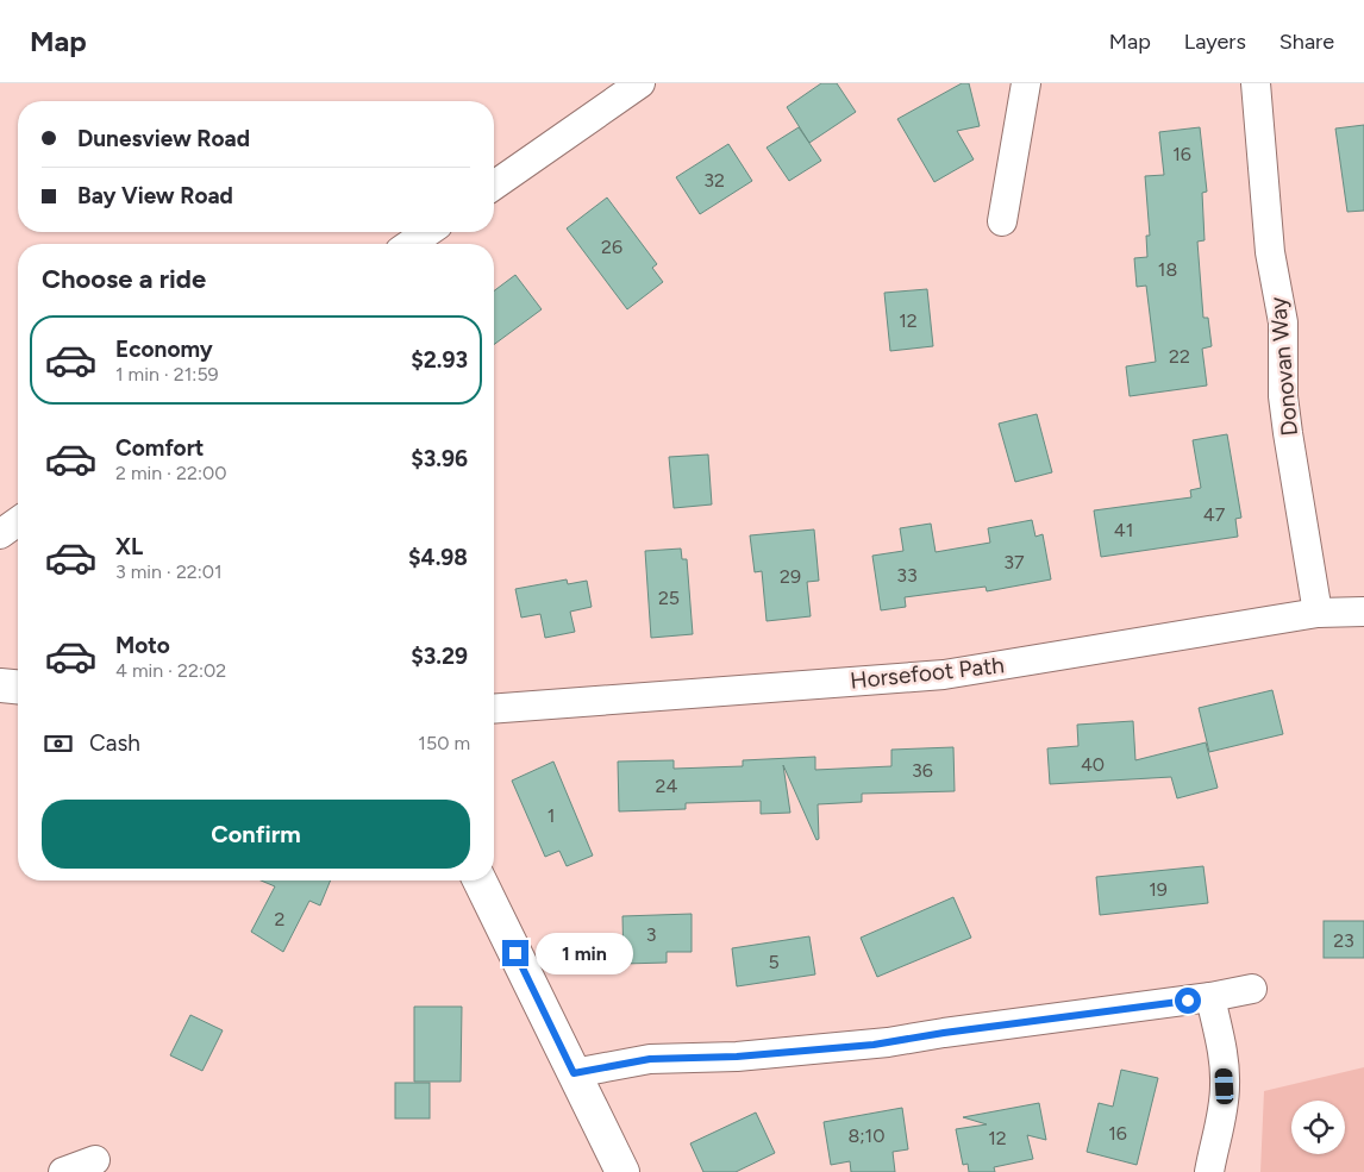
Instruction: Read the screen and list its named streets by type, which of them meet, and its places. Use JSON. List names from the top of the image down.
{
  "streets": {
    "street": ["Donovan Way", "Horsefoot Path"]
  },
  "crossings": [
    ["Donovan Way", "Horsefoot Path"]
  ],
  "house_numbers": [
    "16",
    "32",
    "26",
    "18",
    "12",
    "22",
    "47",
    "41",
    "37",
    "33",
    "29",
    "25",
    "40",
    "36",
    "24",
    "1",
    "19",
    "2",
    "3",
    "23",
    "5",
    "16",
    "8;10",
    "12"
  ],
  "page": {
    "header": "Map",
    "nav": ["Map", "Layers", "Share"],
    "banner": ["Dunesview Road", "Bay View Road"],
    "heading": "Choose a ride",
    "list": [
      {
        "name": "Economy",
        "note": "1 min · 21:59",
        "value": "$2.93"
      },
      {
        "name": "Comfort",
        "note": "2 min · 22:00",
        "value": "$3.96"
      },
      {
        "name": "XL",
        "note": "3 min · 22:01",
        "value": "$4.98"
      },
      {
        "name": "Moto",
        "note": "4 min · 22:02",
        "value": "$3.29"
      }
    ],
    "pay": ["Cash", "150 m"],
    "buttons": "Confirm",
    "bubble": "1 min"
  }
}
